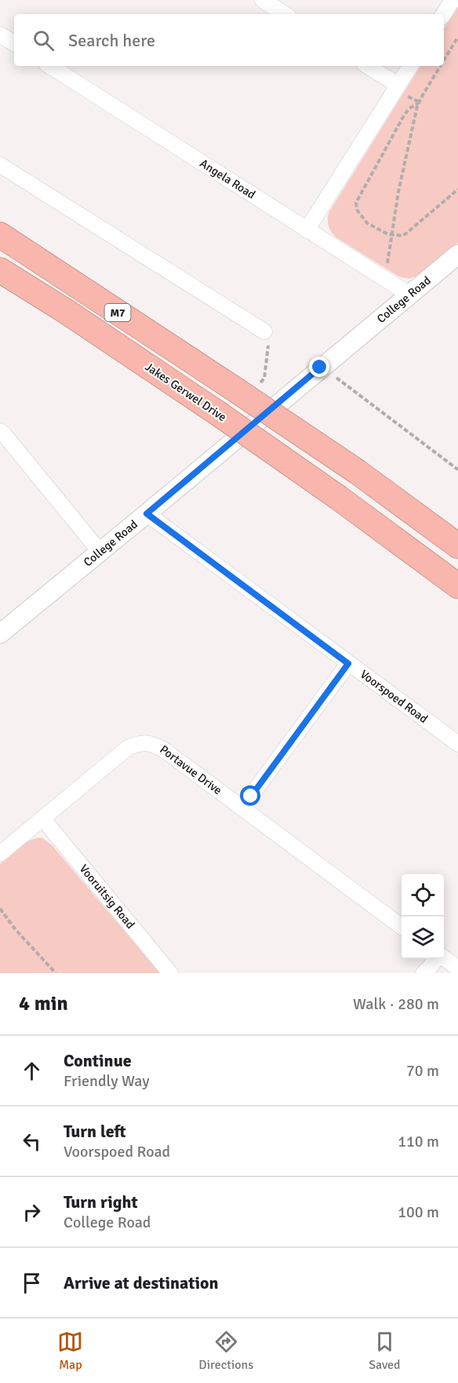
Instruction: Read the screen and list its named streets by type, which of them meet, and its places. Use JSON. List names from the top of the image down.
{
  "streets": {
    "highway": ["M7", "Jakes Gerwel Drive"],
    "street": [
      "Angela Road",
      "College Road",
      "Voorspoed Road",
      "Portavue Drive",
      "Vooruitsig Road"
    ]
  },
  "crossings": [
    ["Angela Road", "College Road"],
    ["College Road", "Voorspoed Road"],
    ["Portavue Drive", "Vooruitsig Road"]
  ],
  "page": {
    "search": "Search here",
    "heading": ["4 min", "Walk · 280 m"],
    "list": [
      ["Continue", "Friendly Way", "70 m"],
      ["Turn left", "Voorspoed Road", "110 m"],
      ["Turn right", "College Road", "100 m"],
      "Arrive at destination"
    ],
    "nav": ["Map", "Directions", "Saved"]
  }
}
